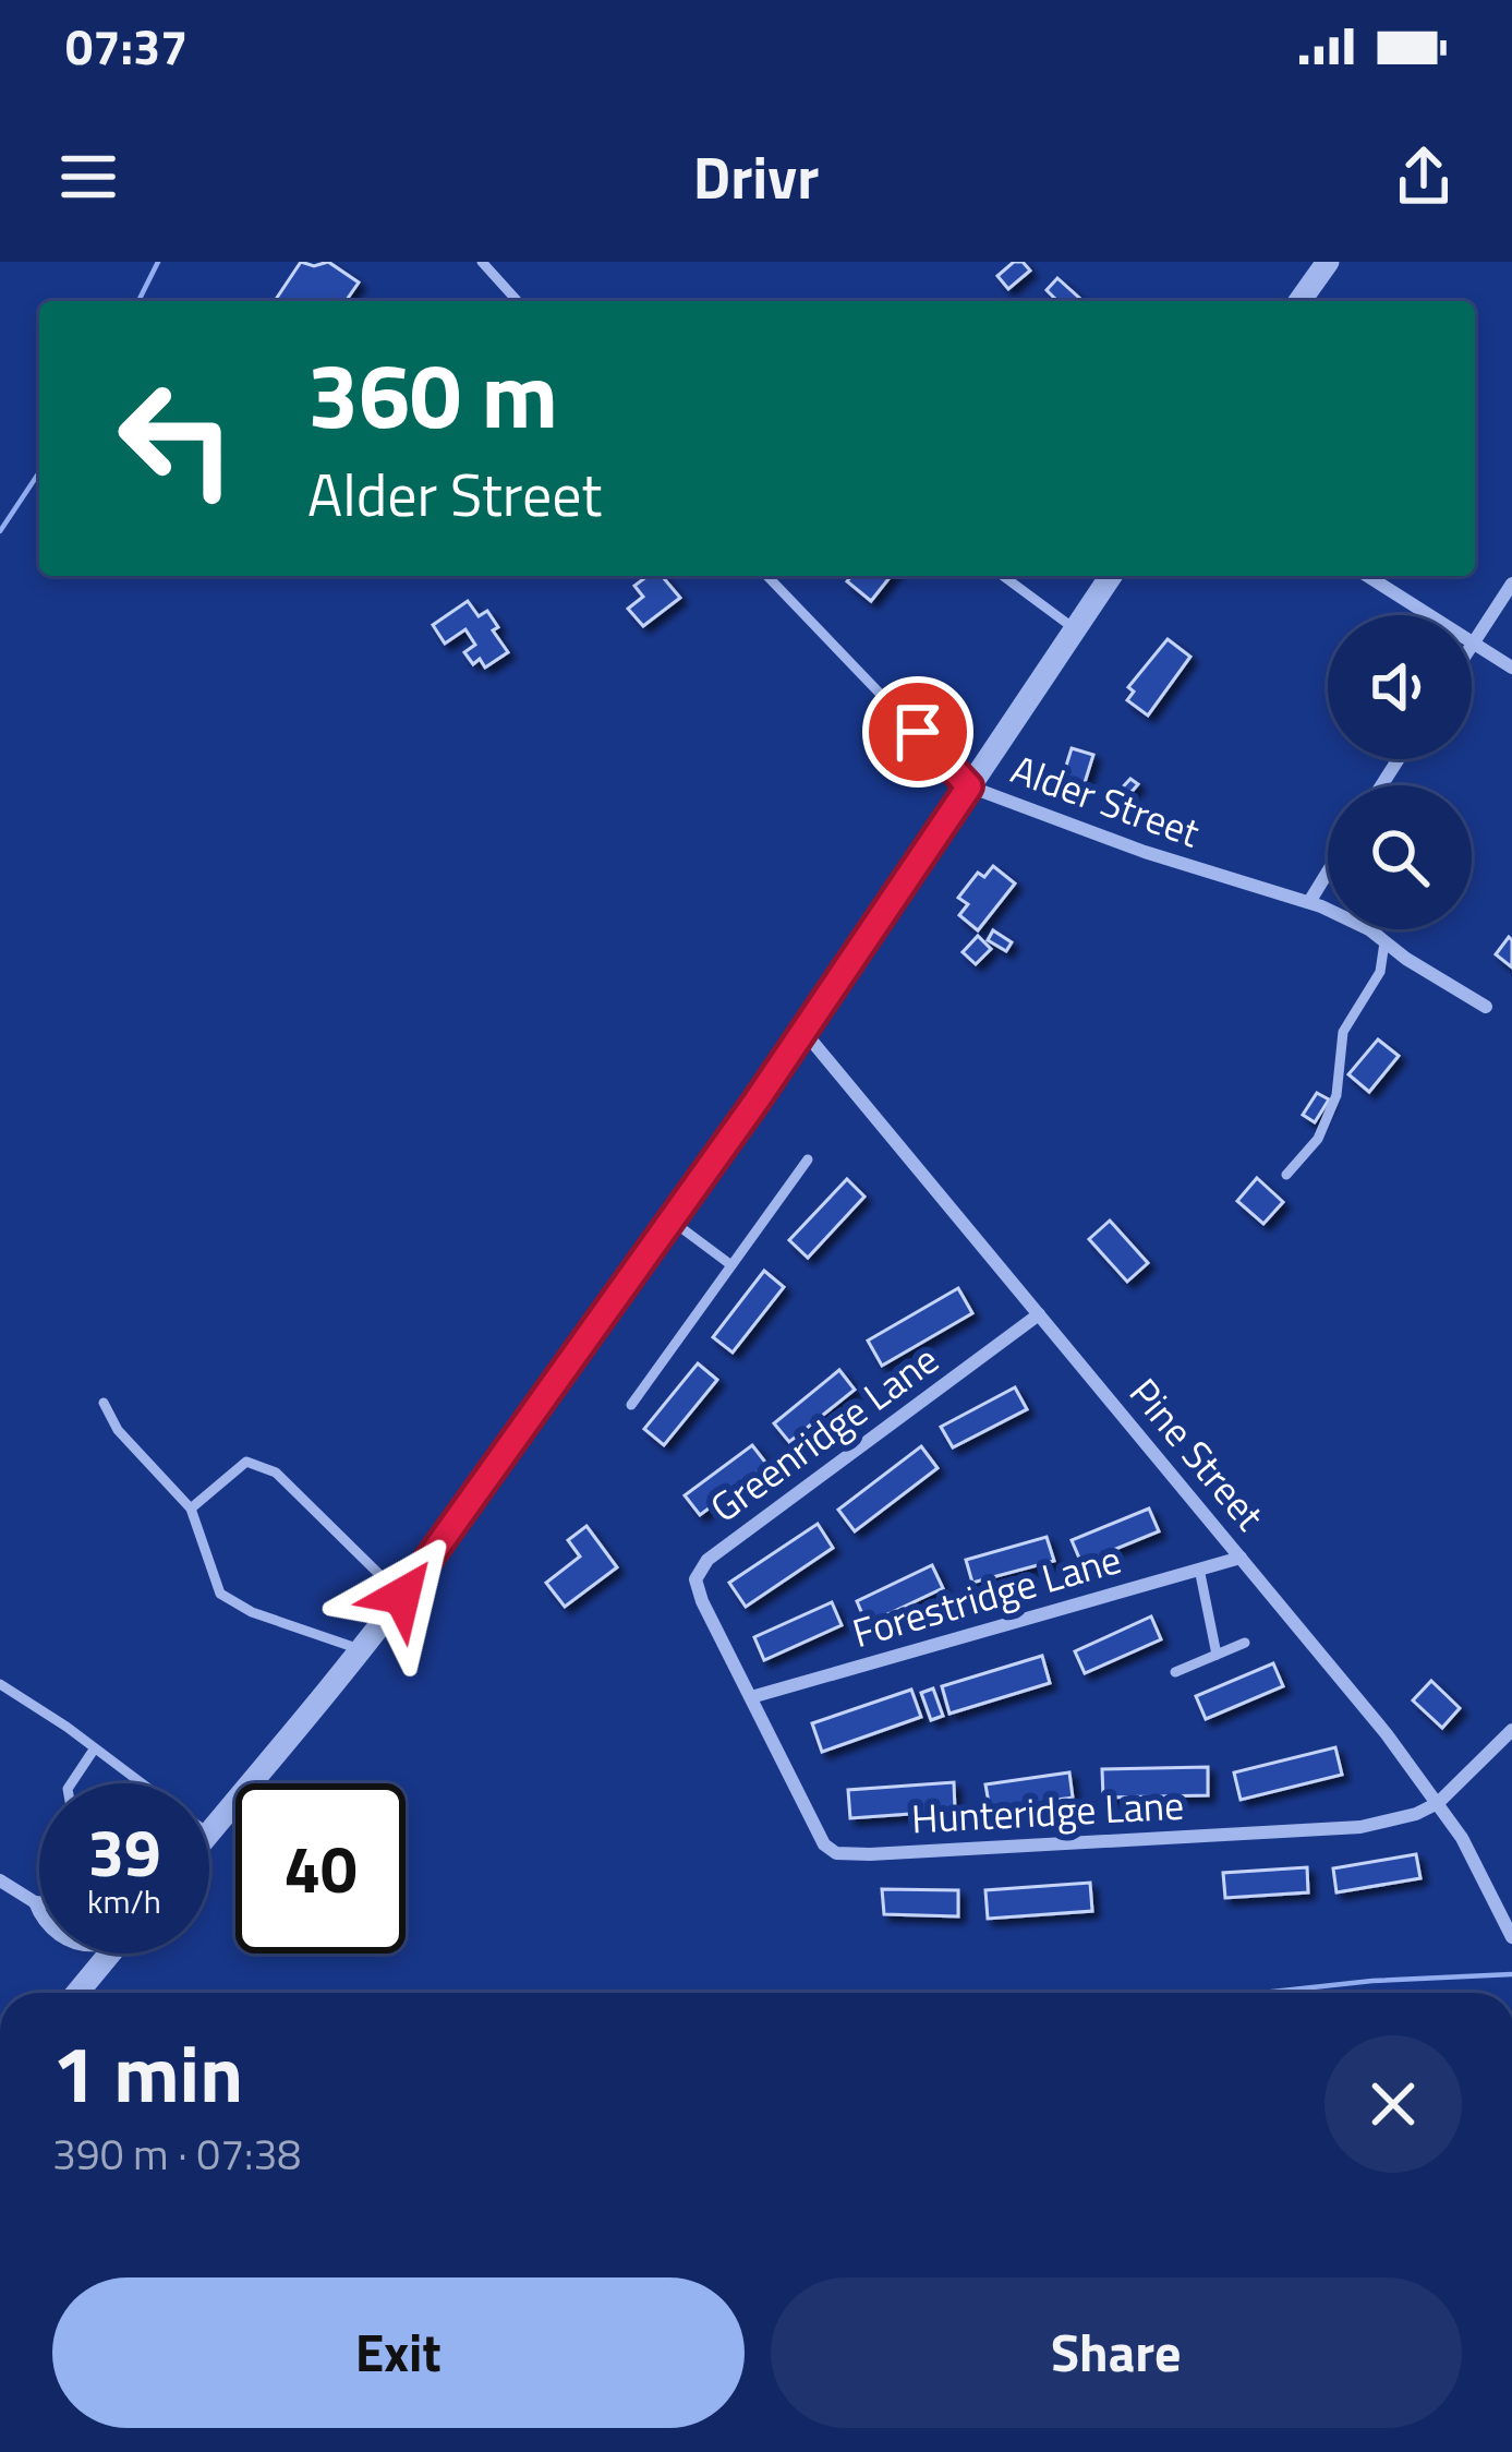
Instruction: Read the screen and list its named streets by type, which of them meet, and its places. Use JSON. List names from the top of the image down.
{
  "streets": {
    "street": [
      "Alder Street",
      "Greenridge Lane",
      "Pine Street",
      "Forestridge Lane",
      "Hunteridge Lane"
    ]
  },
  "crossings": [
    ["Greenridge Lane", "Pine Street"],
    ["Greenridge Lane", "Forestridge Lane"],
    ["Greenridge Lane", "Hunteridge Lane"],
    ["Pine Street", "Forestridge Lane"],
    ["Pine Street", "Hunteridge Lane"],
    ["Forestridge Lane", "Hunteridge Lane"]
  ],
  "page": {
    "status": "07:37",
    "header": "Drivr",
    "turn": ["360 m", "Alder Street"],
    "speed": "39 km/h",
    "limit": "40",
    "heading": ["1 min", "390 m · 07:38"],
    "buttons": ["Exit", "Share"]
  }
}
